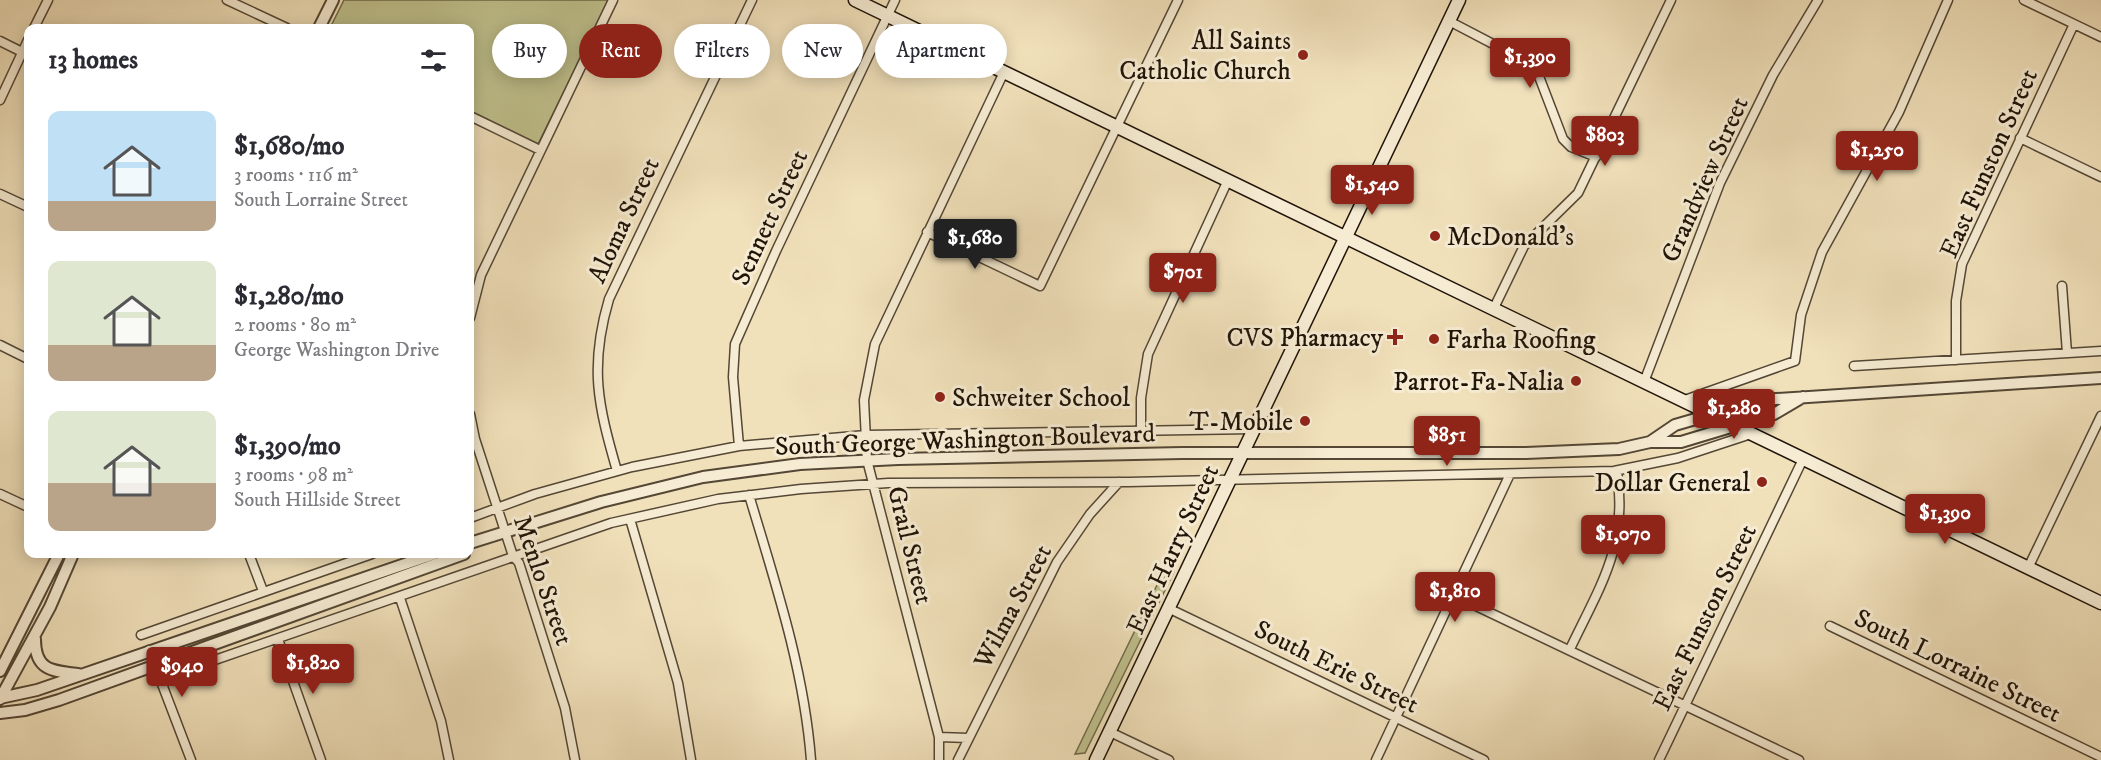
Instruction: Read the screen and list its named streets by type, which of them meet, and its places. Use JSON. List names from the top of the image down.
{
  "streets": {
    "main road": ["East Harry Street"],
    "street": [
      "East Funston Street",
      "Grandview Street",
      "Sennett Street",
      "Aloma Street",
      "South George Washington Boulevard",
      "Grail Street",
      "Menlo Street",
      "Wilma Street",
      "South Lorraine Street",
      "South Erie Street"
    ]
  },
  "crossings": [
    ["South George Washington Boulevard", "Grail Street"],
    ["South George Washington Boulevard", "East Harry Street"],
    ["South George Washington Boulevard", "Menlo Street"],
    ["East Harry Street", "South Erie Street"]
  ],
  "places": {
    "other": [
      "All Saints Catholic Church",
      "McDonald's",
      "Farha Roofing",
      "Parrot-Fa-Nalia",
      "Schweiter School",
      "T-Mobile",
      "Dollar General"
    ],
    "health": ["CVS Pharmacy"]
  },
  "page": {
    "chip": [
      "Buy",
      "Rent",
      "Filters",
      "New",
      "Apartment"
    ],
    "heading": "13 homes",
    "price": [
      "$1,390",
      "$803",
      "$1,250",
      "$1,540",
      "$1,680",
      "$701",
      "$1,280",
      "$851",
      "$1,390",
      "$1,070",
      "$1,810",
      "$1,820",
      "$940"
    ],
    "list": [
      {
        "name": "$1,680/mo",
        "note": "3 rooms · 116 m² · South Lorraine Street"
      },
      {
        "name": "$1,280/mo",
        "note": "2 rooms · 80 m² · George Washington Drive"
      },
      {
        "name": "$1,390/mo",
        "note": "3 rooms · 98 m² · South Hillside Street"
      }
    ]
  }
}
